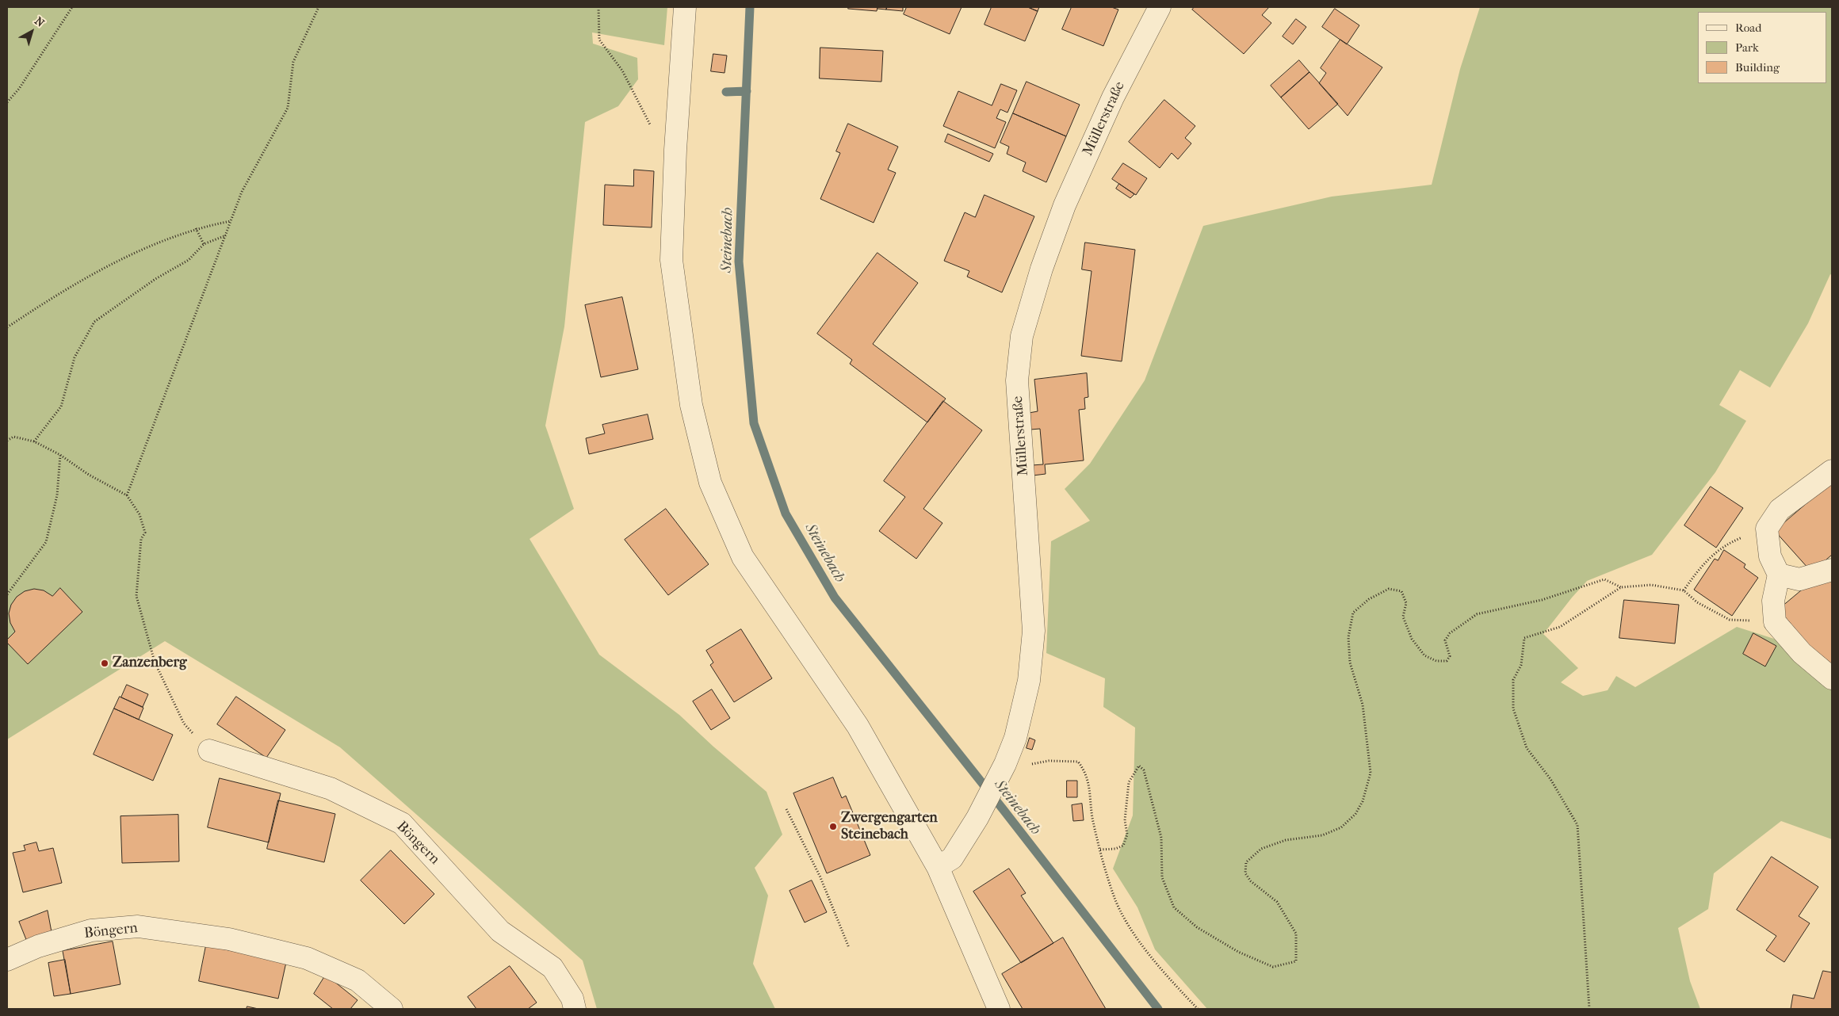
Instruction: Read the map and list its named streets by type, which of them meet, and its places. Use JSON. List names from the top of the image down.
{
  "streets": {
    "street": ["Müllerstraße", "Böngern"]
  },
  "water": ["Steinebach"],
  "places": ["Zanzenberg", "Zwergengarten Steinebach"],
  "legend": ["Road", "Park", "Building"],
  "north": "top right"
}
